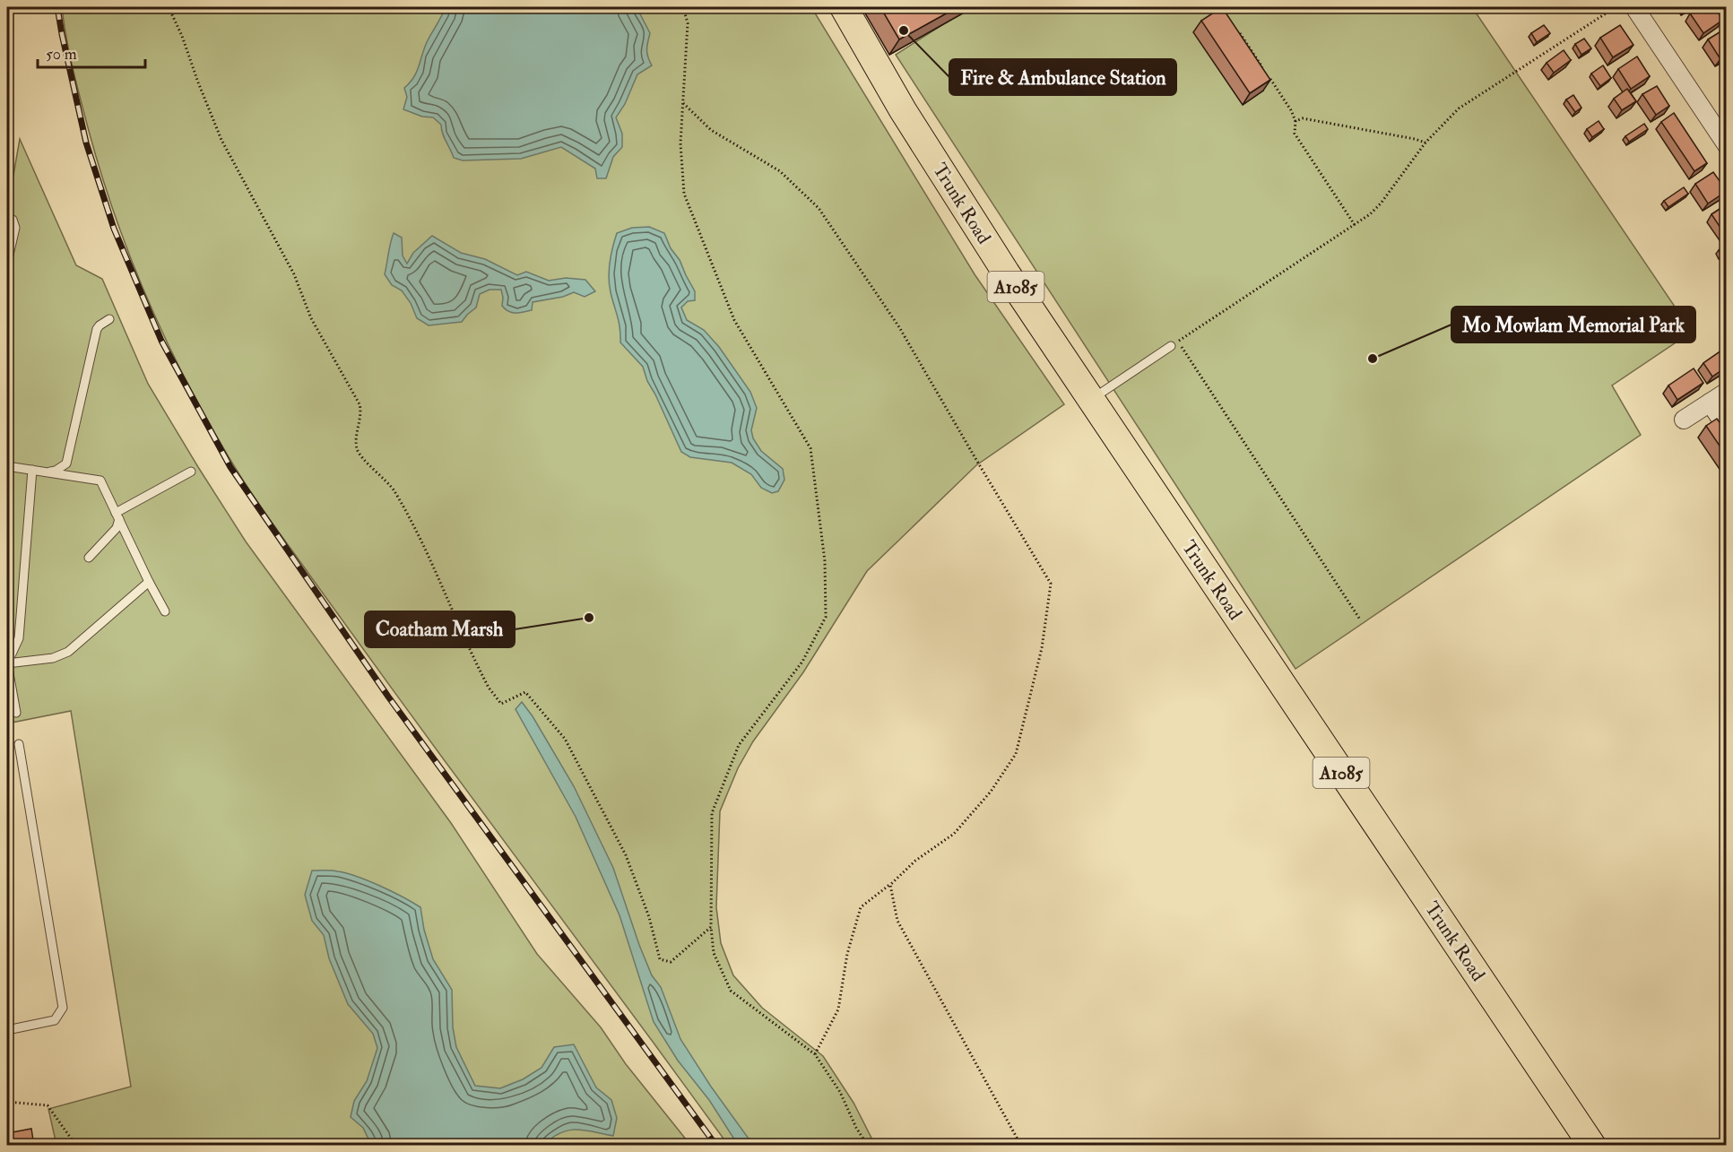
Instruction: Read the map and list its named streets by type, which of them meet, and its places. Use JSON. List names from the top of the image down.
{
  "streets": {
    "main road": ["Trunk Road", "A1085"]
  },
  "places": ["Fire & Ambulance Station", "Mo Mowlam Memorial Park", "Coatham Marsh"],
  "scale_bar": "50 m"
}
